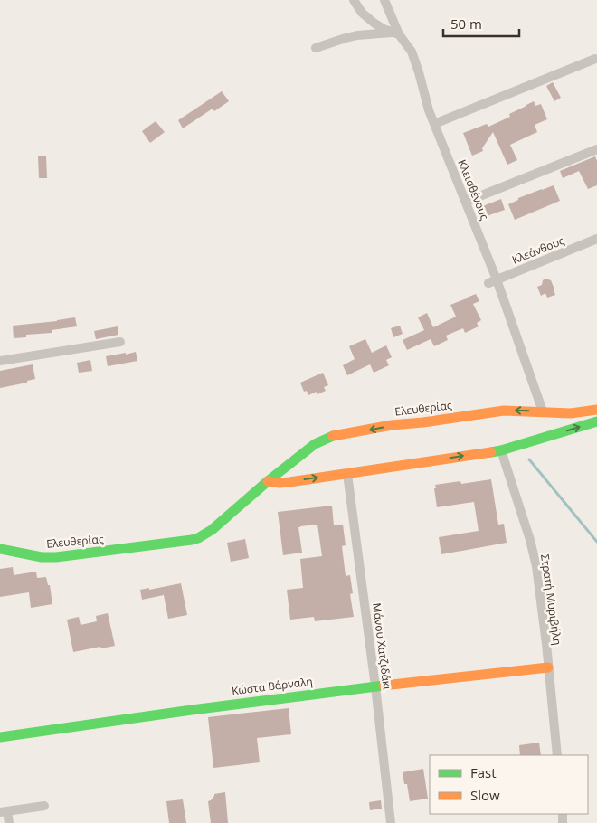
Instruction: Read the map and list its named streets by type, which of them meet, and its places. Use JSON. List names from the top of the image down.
{
  "streets": {
    "street": [
      "Κλεισθένους",
      "Κλεάνθους",
      "Ελευθερίας",
      "Στρατή Μυριβήλη",
      "Μάνου Χατζιδάκι",
      "Κώστα Βάρναλη"
    ]
  },
  "crossings": [
    ["Κλεισθένους", "Κλεάνθους"],
    ["Κλεισθένους", "Ελευθερίας"],
    ["Στρατή Μυριβήλη", "Κώστα Βάρναλη"],
    ["Μάνου Χατζιδάκι", "Κώστα Βάρναλη"]
  ],
  "legend": ["Fast", "Slow"],
  "scale_bar": "50 m"
}
